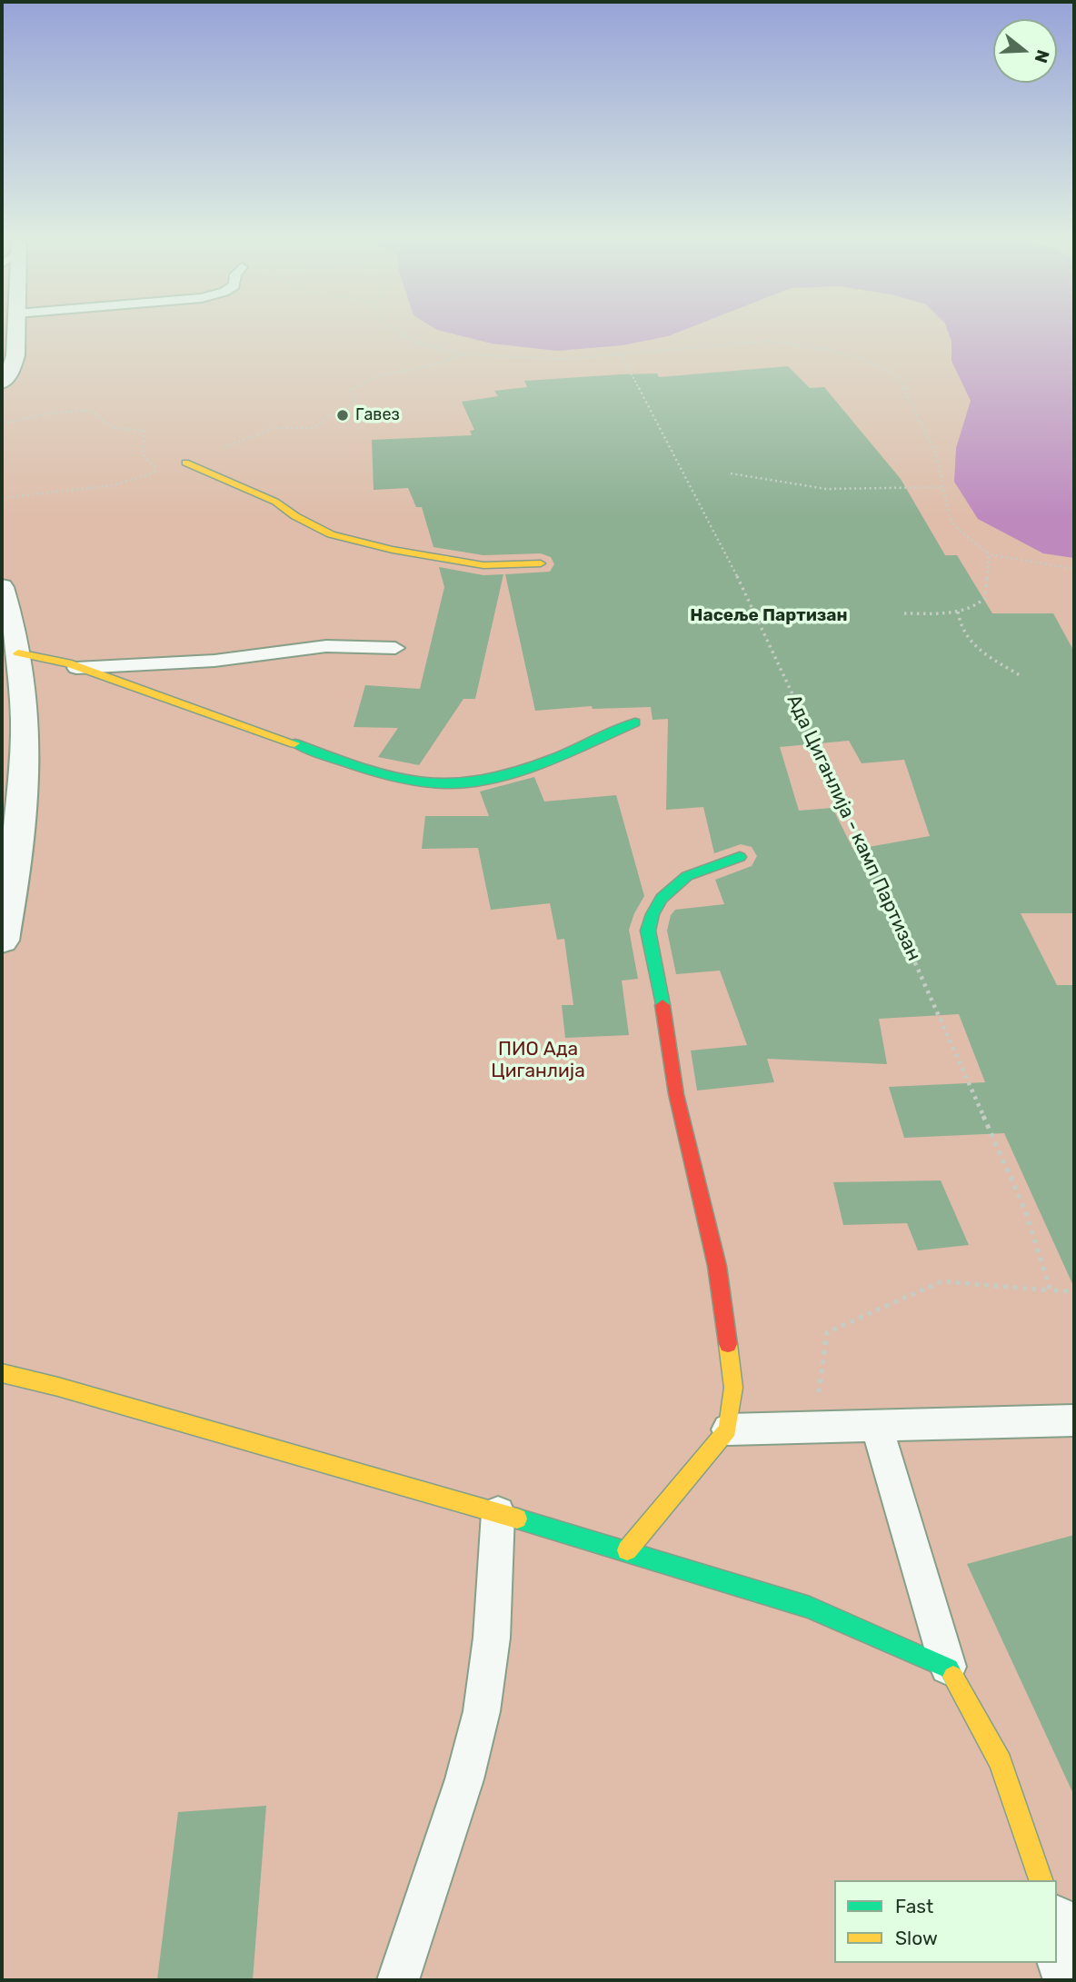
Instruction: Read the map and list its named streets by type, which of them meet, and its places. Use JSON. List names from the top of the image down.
{
  "streets": {
    "path": ["Ада Циганлија - камп Партизан"]
  },
  "districts": ["Насеље Партизан"],
  "parks": ["ПИО Ада Циганлија"],
  "places": ["Гавез"],
  "legend": ["Fast", "Slow"],
  "north": "right"
}
